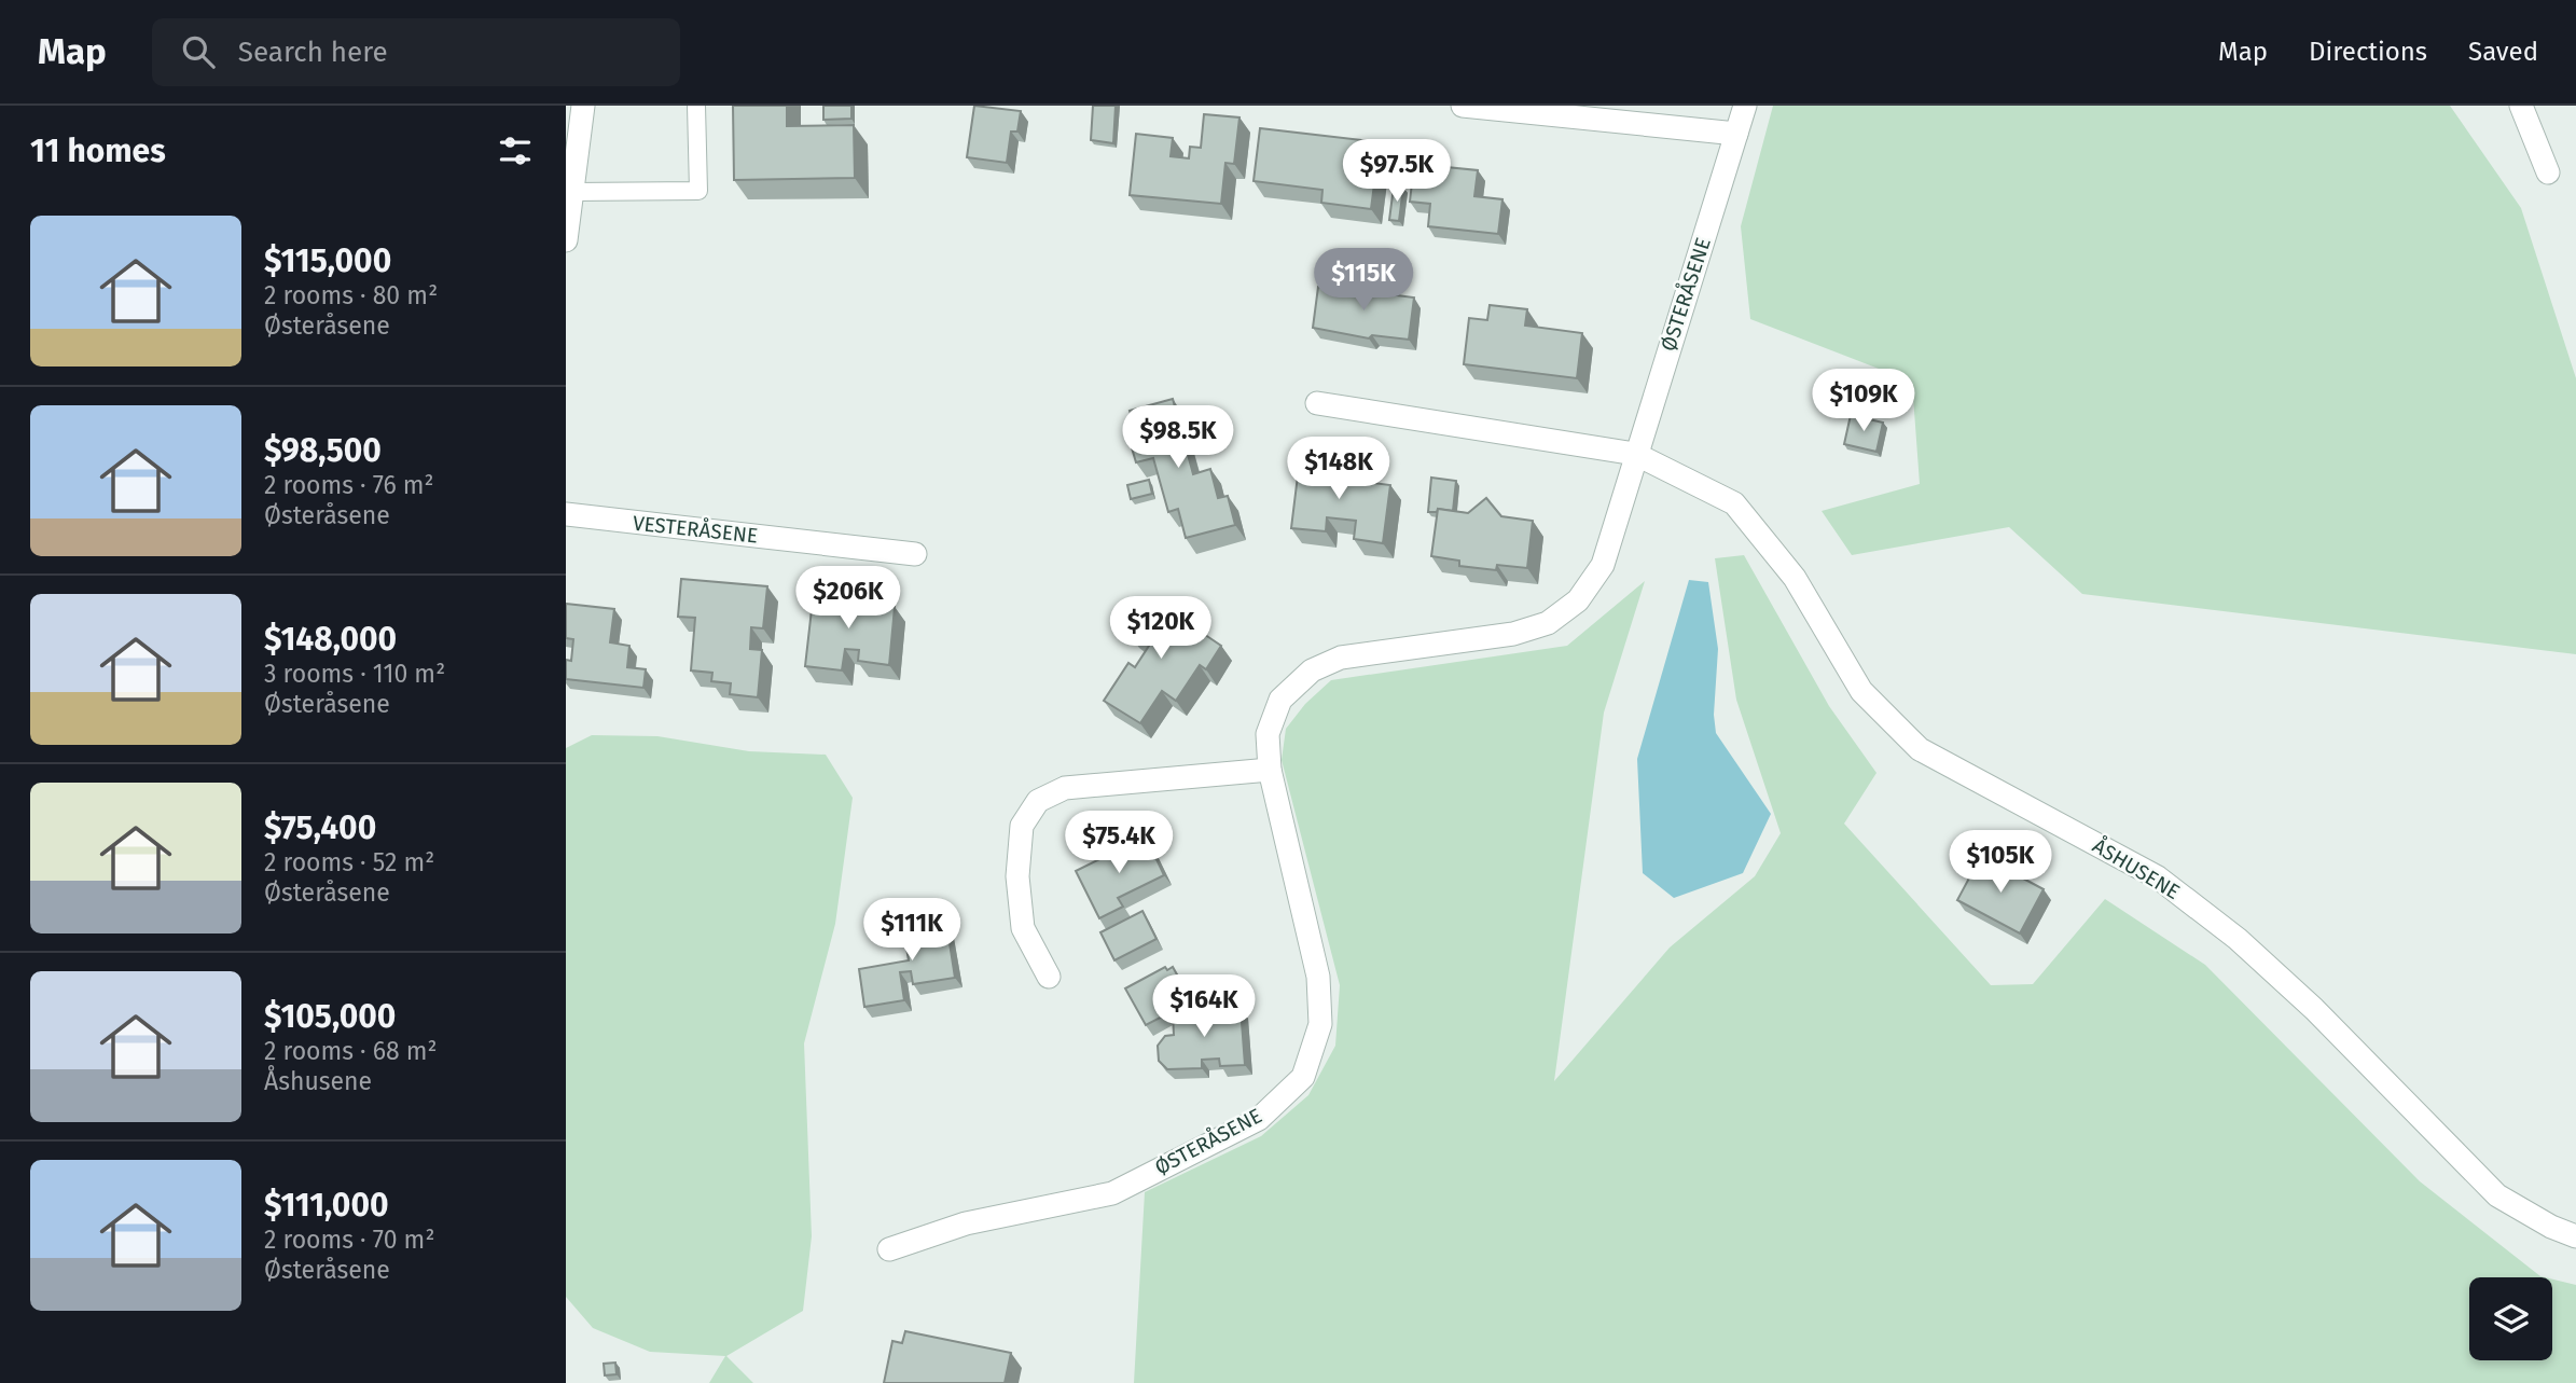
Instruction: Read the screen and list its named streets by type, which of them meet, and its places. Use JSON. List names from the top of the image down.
{
  "streets": {
    "street": ["ØSTERÅSENE", "VESTERÅSENE", "ÅSHUSENE"]
  },
  "crossings": [
    ["ØSTERÅSENE", "ÅSHUSENE"]
  ],
  "page": {
    "header": "Map",
    "search": "Search here",
    "nav": ["Map", "Directions", "Saved"],
    "heading": "11 homes",
    "price": [
      "$97.5K",
      "$115K",
      "$109K",
      "$98.5K",
      "$148K",
      "$206K",
      "$120K",
      "$75.4K",
      "$105K",
      "$111K",
      "$164K"
    ],
    "list": [
      {
        "name": "$115,000",
        "note": "2 rooms · 80 m² · Østeråsene"
      },
      {
        "name": "$98,500",
        "note": "2 rooms · 76 m² · Østeråsene"
      },
      {
        "name": "$148,000",
        "note": "3 rooms · 110 m² · Østeråsene"
      },
      {
        "name": "$75,400",
        "note": "2 rooms · 52 m² · Østeråsene"
      },
      {
        "name": "$105,000",
        "note": "2 rooms · 68 m² · Åshusene"
      },
      {
        "name": "$111,000",
        "note": "2 rooms · 70 m² · Østeråsene"
      }
    ]
  }
}
